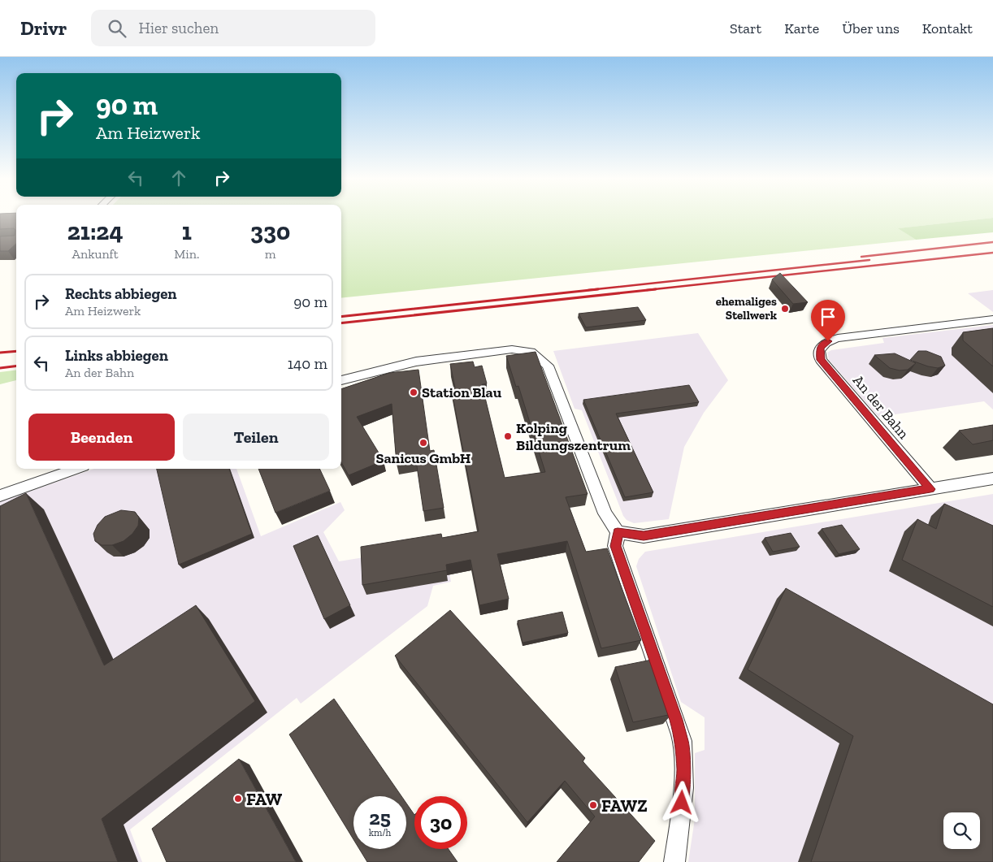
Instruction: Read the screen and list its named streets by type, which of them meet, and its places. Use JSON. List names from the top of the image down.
{
  "streets": {
    "street": ["An der Bahn"]
  },
  "places": [
    "ehemaliges Stellwerk",
    "Station Blau",
    "Kolping Bildungszentrum",
    "Sanicus GmbH",
    "FAW",
    "FAWZ"
  ],
  "page": {
    "header": "Drivr",
    "search": "Hier suchen",
    "nav": [
      "Start",
      "Karte",
      "Über uns",
      "Kontakt"
    ],
    "turn": ["90 m", "Am Heizwerk"],
    "eta": [
      "21:24",
      "Ankunft",
      "1",
      "Min.",
      "330",
      "m"
    ],
    "list": [
      {
        "name": "Rechts abbiegen",
        "note": "Am Heizwerk",
        "value": "90 m"
      },
      {
        "name": "Links abbiegen",
        "note": "An der Bahn",
        "value": "140 m"
      }
    ],
    "buttons": ["Beenden", "Teilen"],
    "speed": "25 km/h",
    "limit": "30"
  }
}
